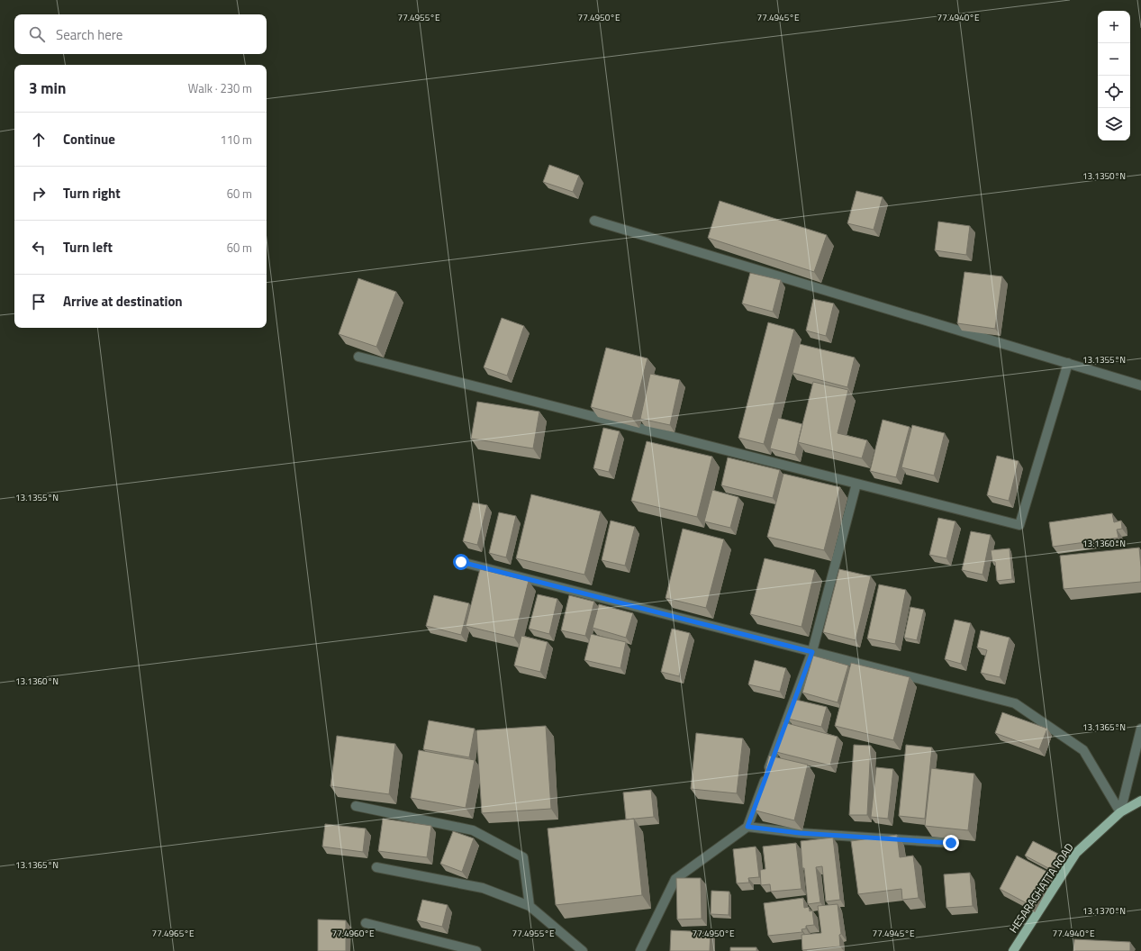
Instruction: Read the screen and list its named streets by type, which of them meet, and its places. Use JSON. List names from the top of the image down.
{
  "streets": {
    "main road": ["HESARAGHATTA ROAD"]
  },
  "page": {
    "map_buttons": ["+", "−"],
    "search": "Search here",
    "heading": ["3 min", "Walk · 230 m"],
    "list": [
      ["Continue", "110 m"],
      ["Turn right", "60 m"],
      ["Turn left", "60 m"],
      "Arrive at destination"
    ]
  },
  "coordinates": [
    "77.4955°E",
    "77.4950°E",
    "77.4945°E",
    "77.4940°E",
    "13.1350°N",
    "13.1355°N",
    "13.1360°N",
    "13.1365°N",
    "13.1370°N",
    "77.4965°E",
    "77.4960°E"
  ]
}
